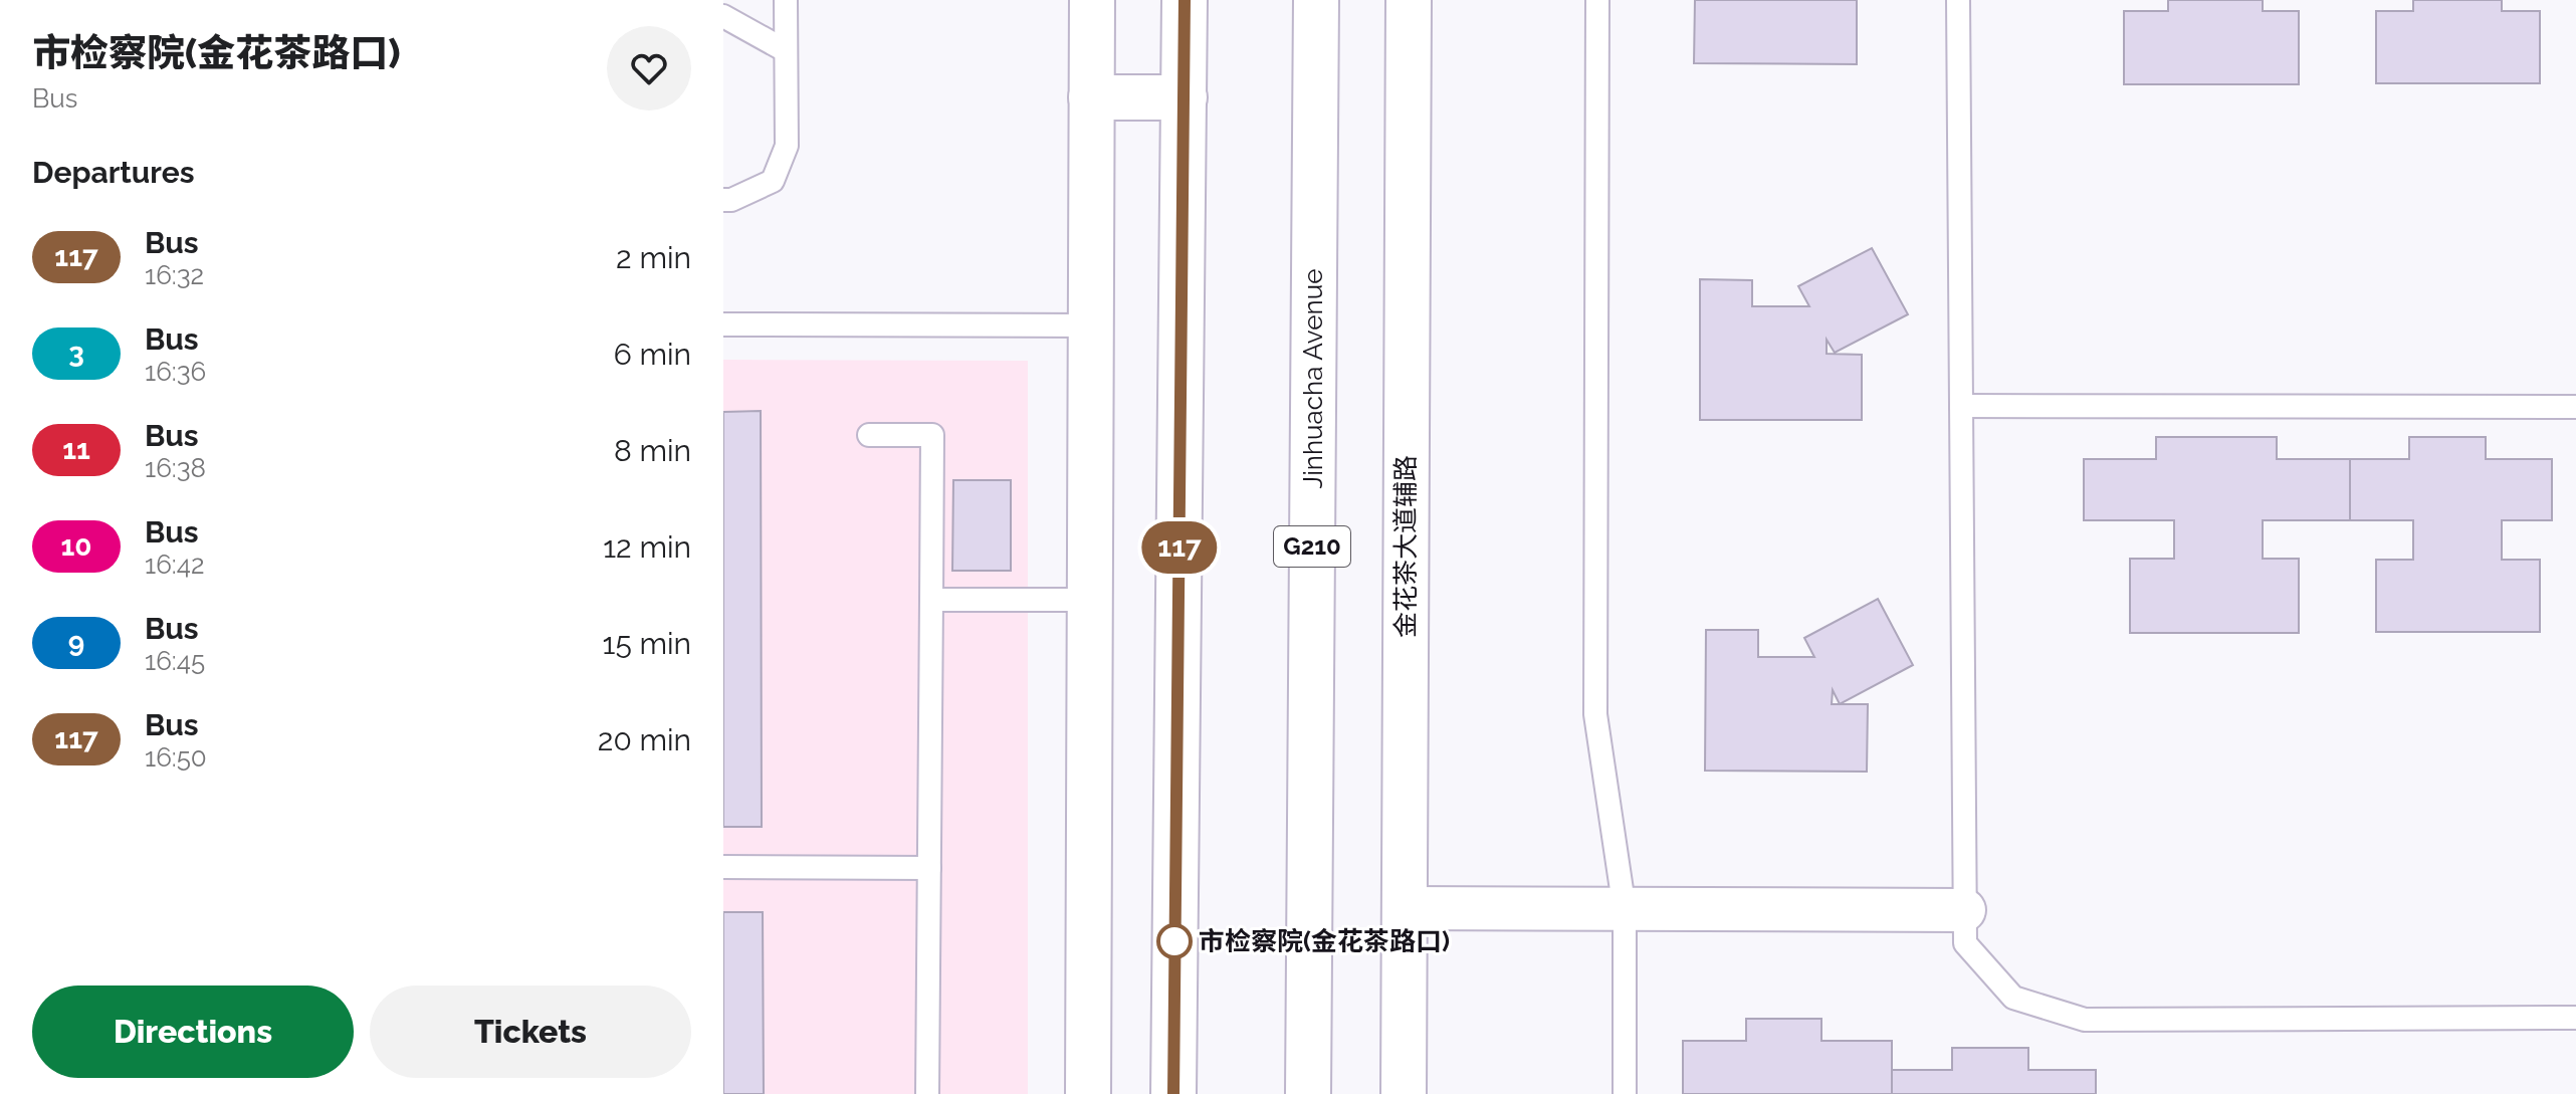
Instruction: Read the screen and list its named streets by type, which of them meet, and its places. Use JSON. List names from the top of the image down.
{
  "streets": {
    "main road": ["Jinhuacha Avenue", "G210", "金花茶大道辅路"]
  },
  "places": ["市检察院(金花茶路口)"],
  "lines": ["bus line 117"],
  "page": {
    "heading": [
      ["市检察院(金花茶路口)", "Bus"],
      "Departures"
    ],
    "on_map": "117",
    "list": [
      {
        "mark": "117",
        "name": "Bus",
        "note": "16:32",
        "value": "2 min"
      },
      {
        "mark": "3",
        "name": "Bus",
        "note": "16:36",
        "value": "6 min"
      },
      {
        "mark": "11",
        "name": "Bus",
        "note": "16:38",
        "value": "8 min"
      },
      {
        "mark": "10",
        "name": "Bus",
        "note": "16:42",
        "value": "12 min"
      },
      {
        "mark": "9",
        "name": "Bus",
        "note": "16:45",
        "value": "15 min"
      },
      {
        "mark": "117",
        "name": "Bus",
        "note": "16:50",
        "value": "20 min"
      }
    ],
    "buttons": ["Directions", "Tickets"]
  }
}
